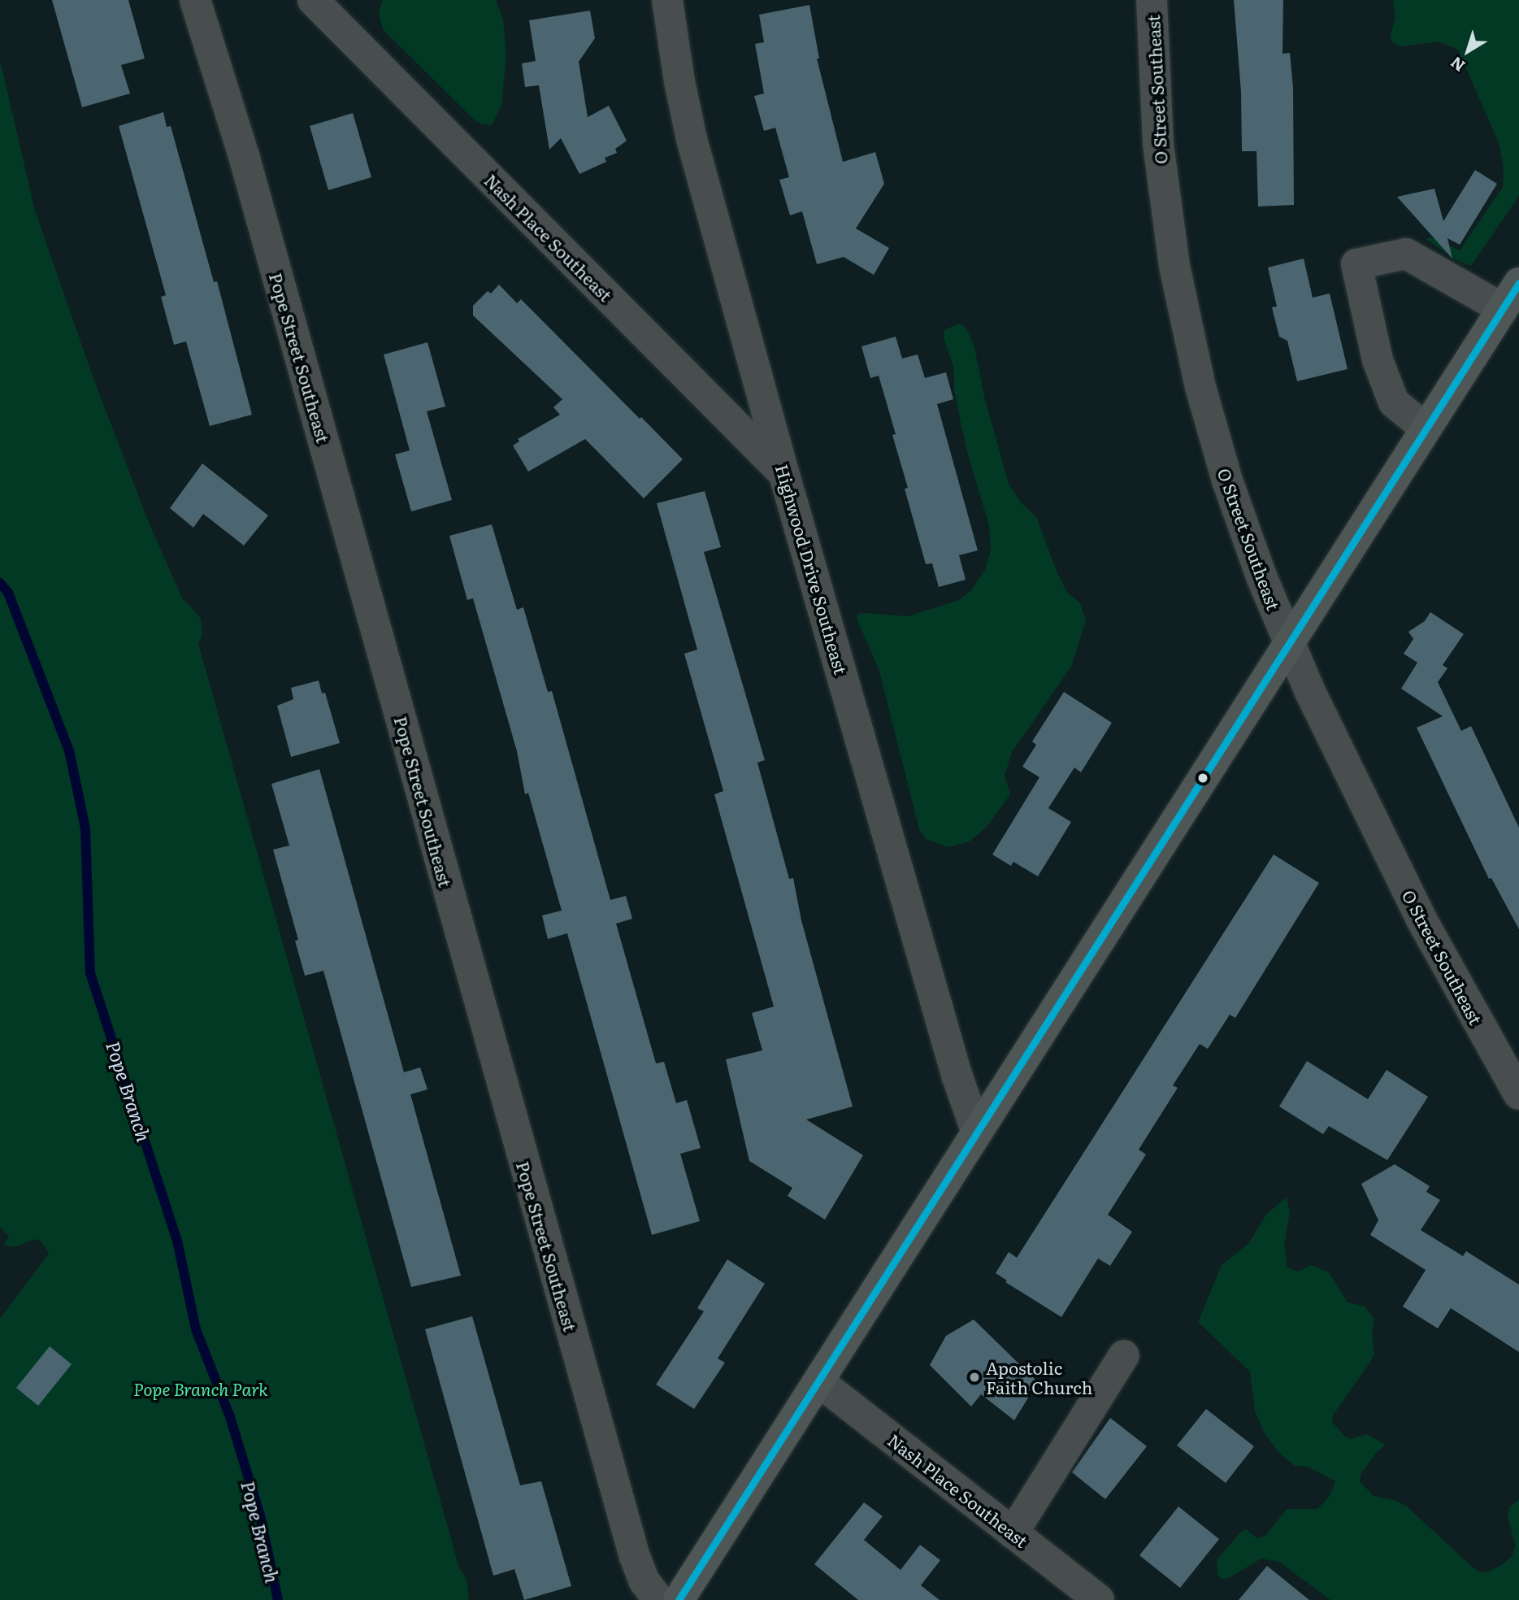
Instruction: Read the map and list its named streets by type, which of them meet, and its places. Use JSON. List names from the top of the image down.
{
  "streets": {
    "street": [
      "O Street Southeast",
      "Nash Place Southeast",
      "Pope Street Southeast",
      "Highwood Drive Southeast"
    ]
  },
  "crossings": [
    ["Nash Place Southeast", "Highwood Drive Southeast"]
  ],
  "water": ["Pope Branch"],
  "parks": ["Pope Branch Park"],
  "places": ["Apostolic Faith Church"],
  "north": "bottom left"
}
